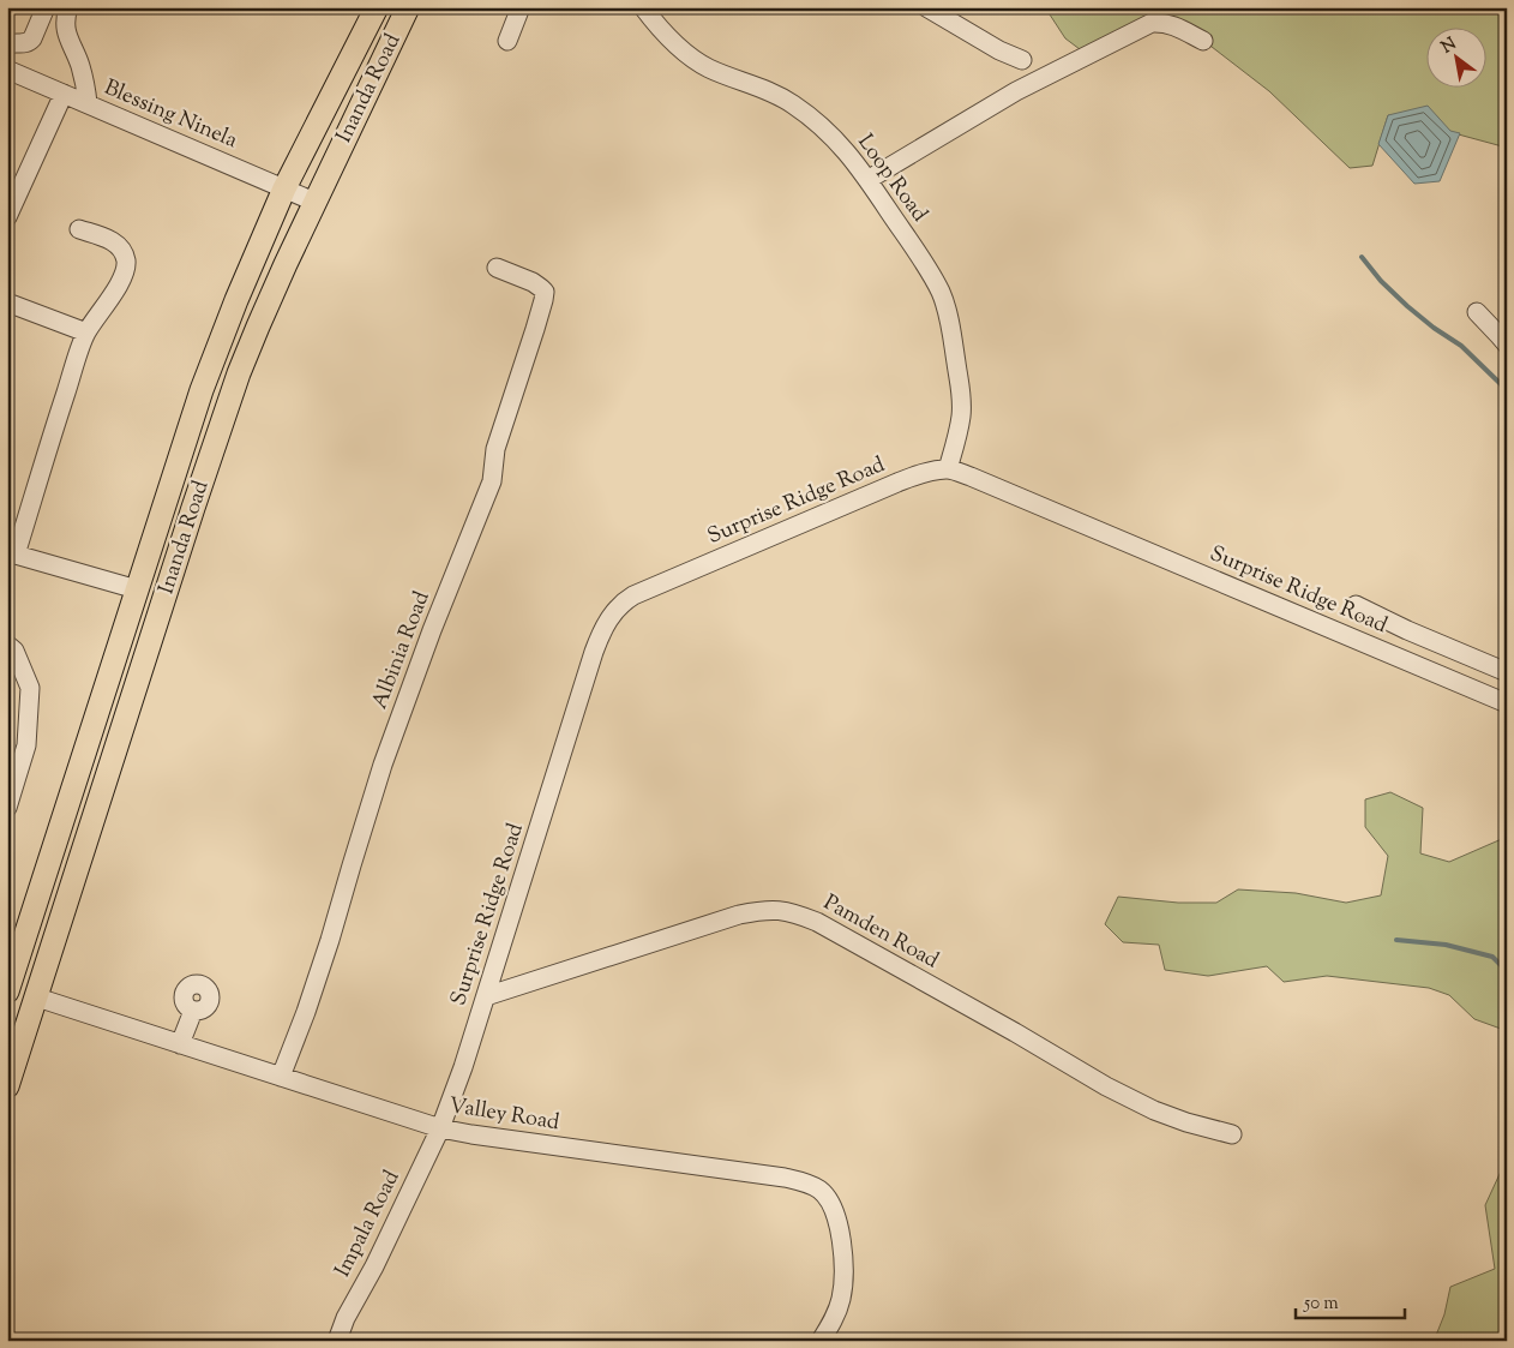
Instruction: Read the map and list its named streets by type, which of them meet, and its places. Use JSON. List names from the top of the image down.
{
  "streets": {
    "main road": ["Inanda Road"],
    "street": [
      "Blessing Ninela",
      "Loop Road",
      "Surprise Ridge Road",
      "Albinia Road",
      "Pamden Road",
      "Valley Road",
      "Impala Road"
    ]
  },
  "crossings": [
    ["Inanda Road", "Blessing Ninela"],
    ["Inanda Road", "Valley Road"],
    ["Loop Road", "Surprise Ridge Road"],
    ["Surprise Ridge Road", "Pamden Road"],
    ["Surprise Ridge Road", "Valley Road"],
    ["Surprise Ridge Road", "Impala Road"],
    ["Albinia Road", "Valley Road"],
    ["Valley Road", "Impala Road"]
  ],
  "scale_bar": "50 m",
  "north": "top left"
}
